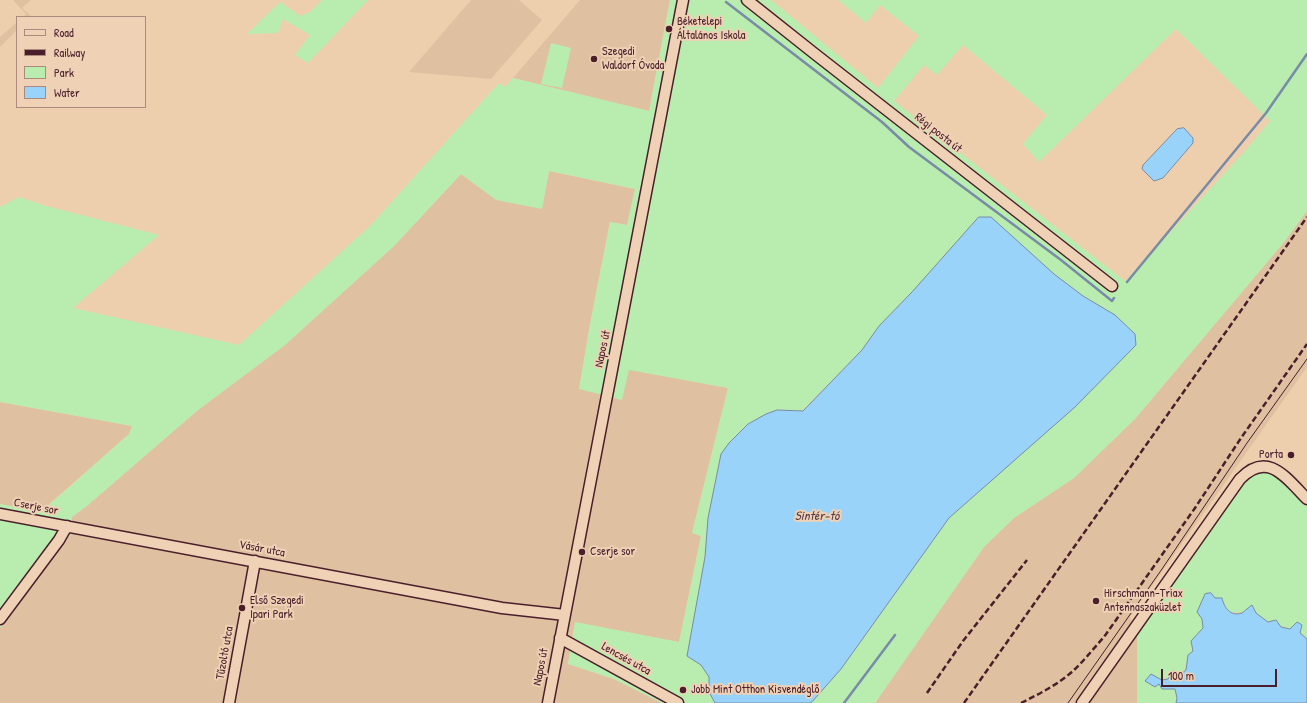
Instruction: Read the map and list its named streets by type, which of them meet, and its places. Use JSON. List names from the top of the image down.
{
  "streets": {
    "street": [
      "Régi posta út",
      "Napos út",
      "Cserje sor",
      "Vásár utca",
      "Tűzoltó utca",
      "Lencsés utca"
    ]
  },
  "crossings": [
    ["Napos út", "Vásár utca"],
    ["Napos út", "Lencsés utca"],
    ["Cserje sor", "Vásár utca"],
    ["Vásár utca", "Tűzoltó utca"]
  ],
  "water": ["Sintér-tó"],
  "places": [
    "Béketelepi Általános Iskola",
    "Szegedi Waldorf Óvoda",
    "Porta",
    "Cserje sor",
    "Hirschmann-Triax Antennaszaküzlet",
    "Első Szegedi Ipari Park",
    "Jobb Mint Otthon Kisvendéglő"
  ],
  "legend": [
    "Road",
    "Railway",
    "Park",
    "Water"
  ],
  "scale_bar": "100 m"
}
